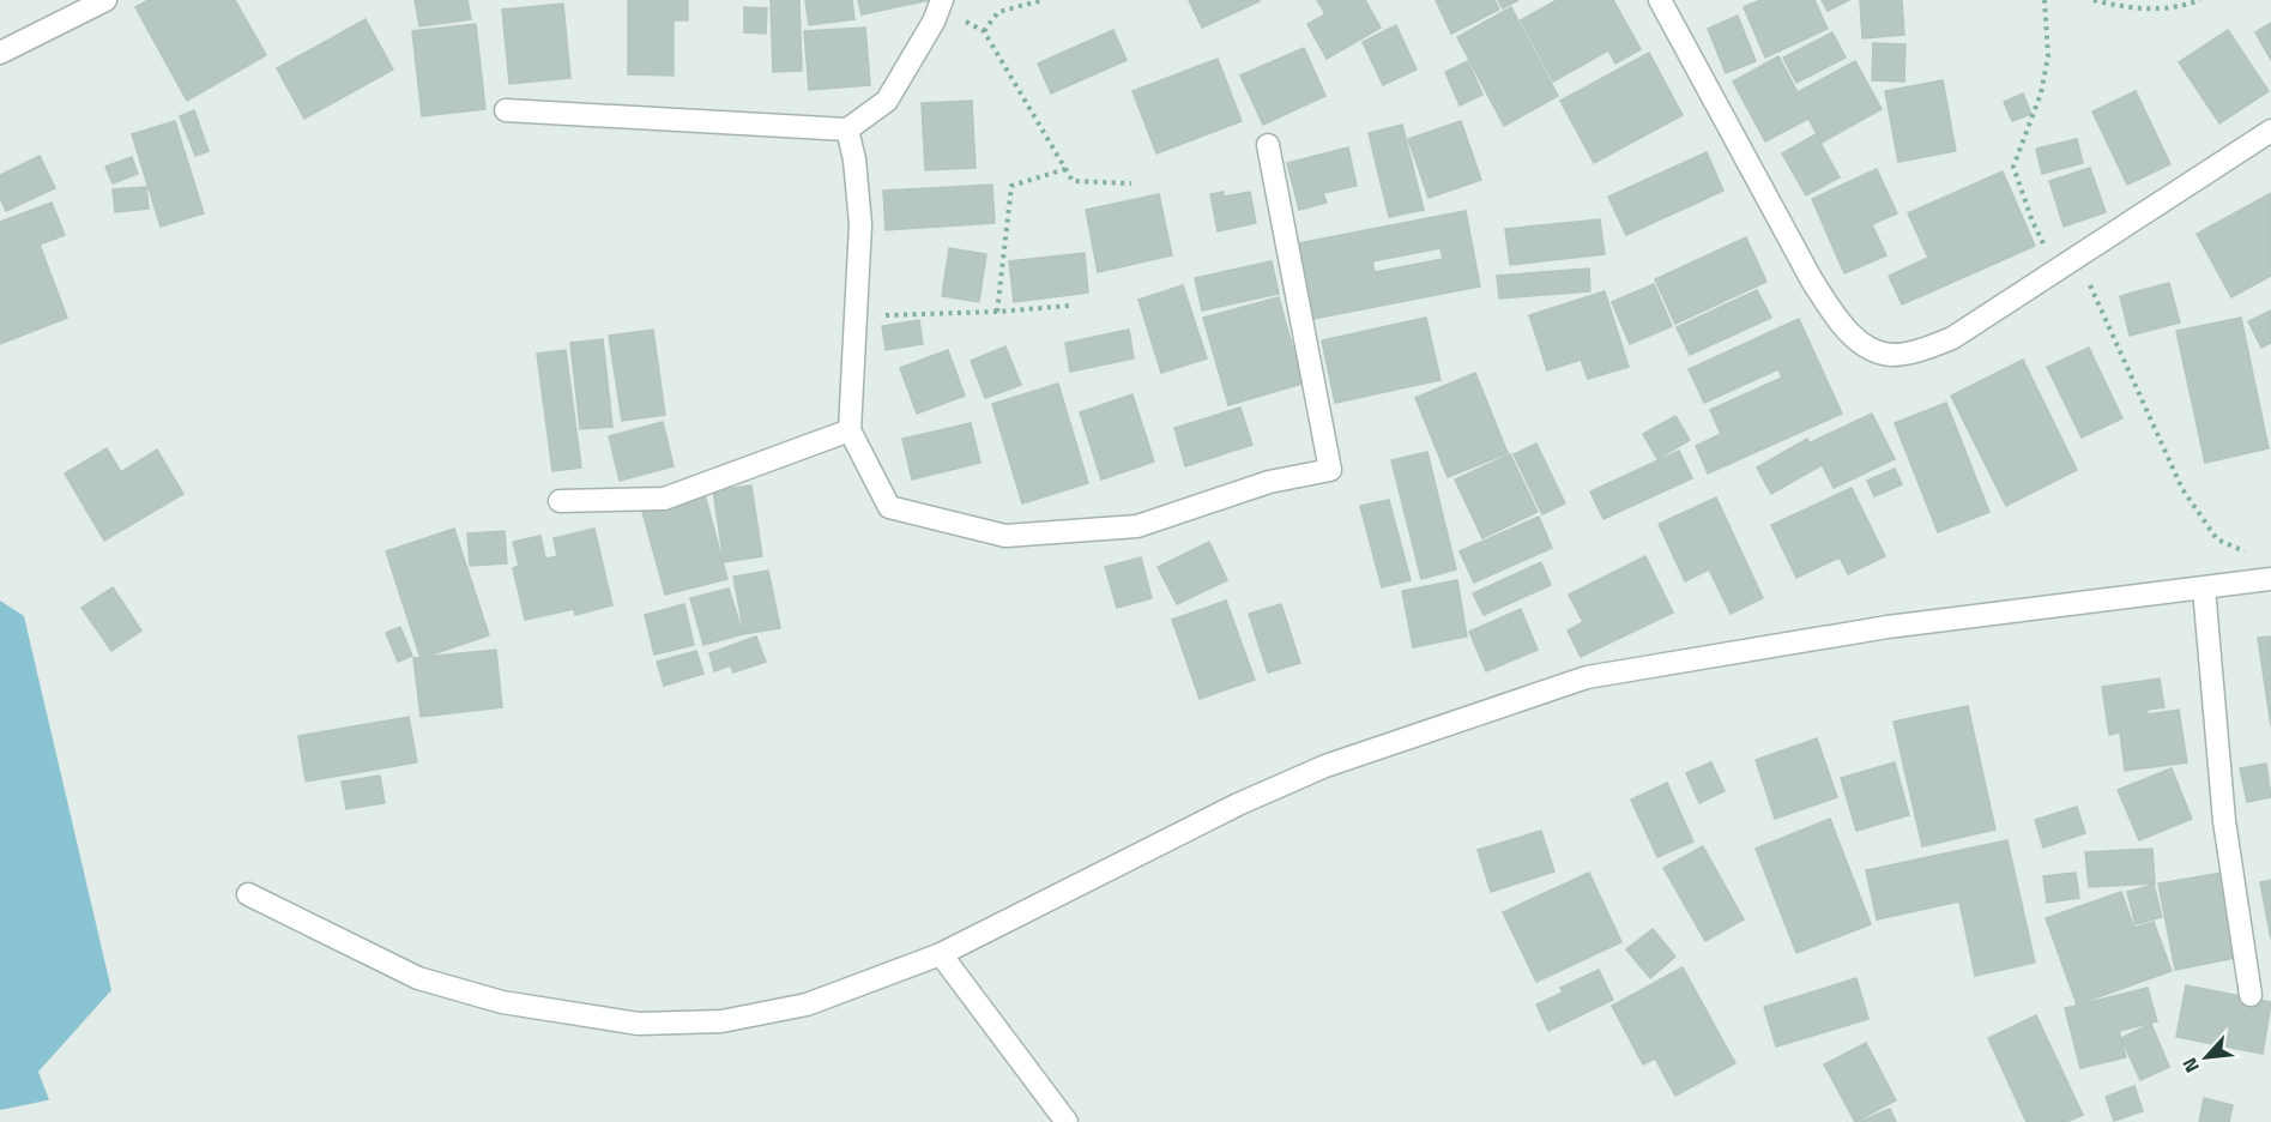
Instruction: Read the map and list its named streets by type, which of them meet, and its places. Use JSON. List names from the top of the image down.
{
  "north": "bottom left"
}
